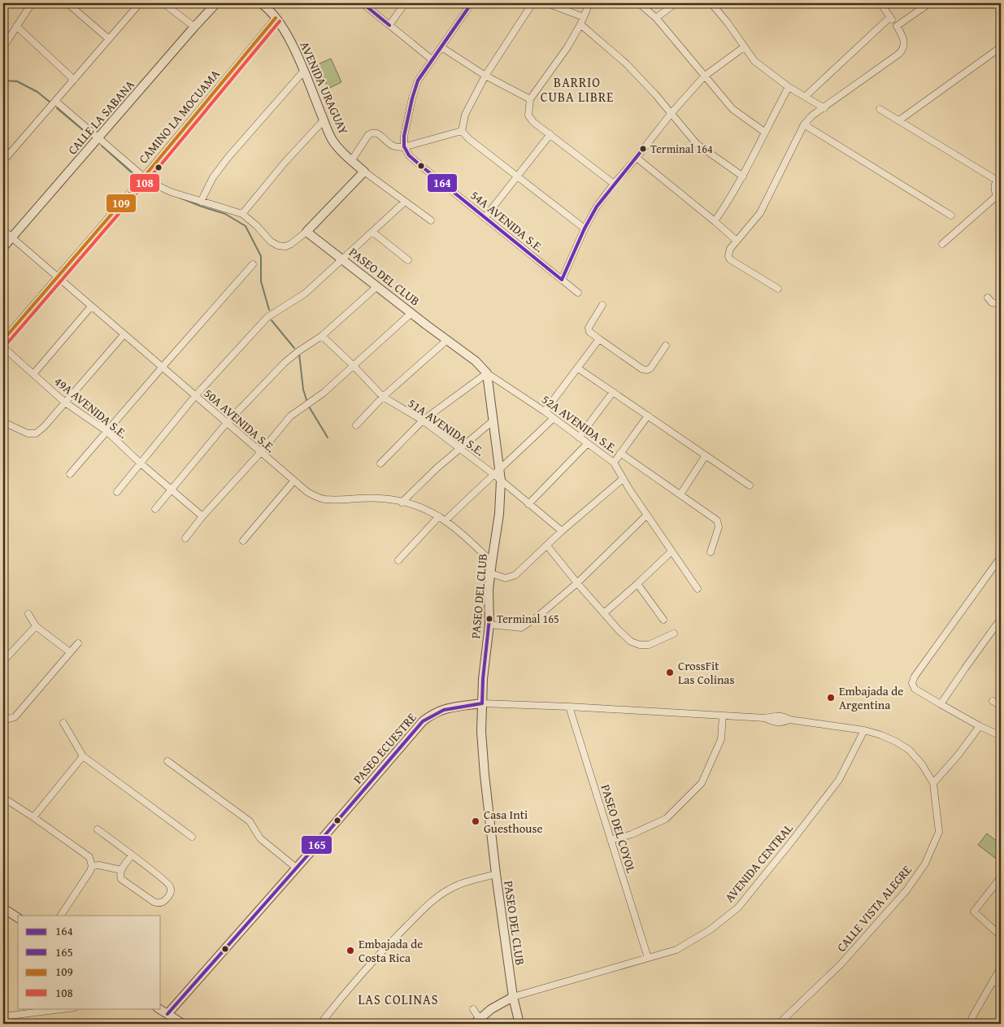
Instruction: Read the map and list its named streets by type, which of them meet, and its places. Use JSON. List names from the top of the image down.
{
  "streets": {
    "street": [
      "AVENIDA URAGUAY",
      "CAMINO LA MOCUAMA",
      "CALLE LA SABANA",
      "54A AVENIDA S.E.",
      "PASEO DEL CLUB",
      "49A AVENIDA S.E.",
      "50A AVENIDA S.E.",
      "52A AVENIDA S.E.",
      "51A AVENIDA S.E.",
      "PASEO ECUESTRE",
      "PASEO DEL COYOL",
      "AVENIDA CENTRAL",
      "CALLE VISTA ALEGRE"
    ]
  },
  "crossings": [
    ["AVENIDA URAGUAY", "CAMINO LA MOCUAMA"],
    ["CAMINO LA MOCUAMA", "50A AVENIDA S.E."],
    ["CALLE LA SABANA", "50A AVENIDA S.E."],
    ["PASEO DEL CLUB", "50A AVENIDA S.E."],
    ["PASEO DEL CLUB", "52A AVENIDA S.E."],
    ["PASEO DEL CLUB", "51A AVENIDA S.E."],
    ["PASEO DEL CLUB", "PASEO ECUESTRE"],
    ["PASEO DEL CLUB", "AVENIDA CENTRAL"],
    ["PASEO ECUESTRE", "PASEO DEL COYOL"],
    ["PASEO ECUESTRE", "AVENIDA CENTRAL"],
    ["PASEO ECUESTRE", "CALLE VISTA ALEGRE"],
    ["PASEO DEL COYOL", "AVENIDA CENTRAL"]
  ],
  "districts": ["BARRIO CUBA LIBRE", "LAS COLINAS"],
  "places": [
    "Terminal 164",
    "Terminal 165",
    "CrossFit Las Colinas",
    "Embajada de Argentina",
    "Casa Inti Guesthouse",
    "Embajada de Costa Rica"
  ],
  "lines": [
    "transit line 164",
    "transit line 109",
    "transit line 108",
    "transit line 165"
  ],
  "legend": [
    "164",
    "165",
    "109",
    "108"
  ]
}
